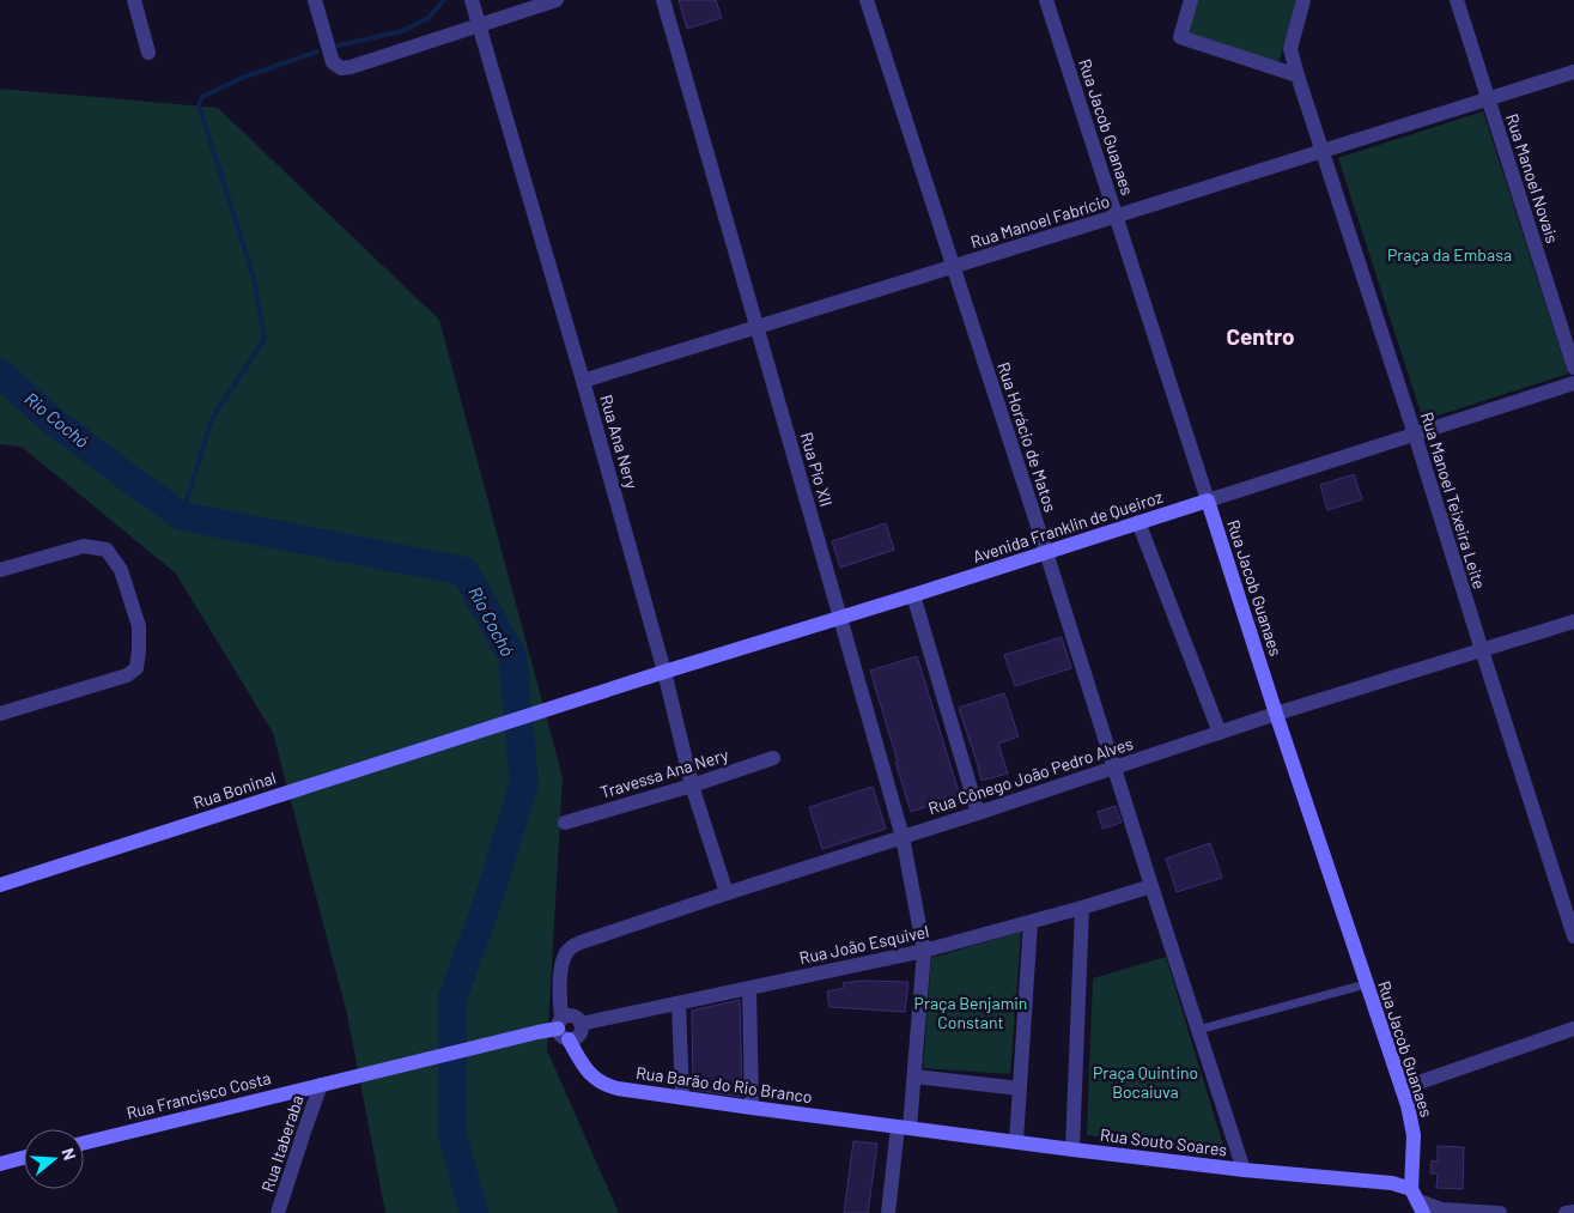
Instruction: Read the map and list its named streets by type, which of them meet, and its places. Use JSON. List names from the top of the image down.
{
  "streets": {
    "main road": [
      "Rua Jacob Guanaes",
      "Avenida Franklin de Queiroz",
      "Rua Boninal",
      "Rua Barão do Rio Branco",
      "Rua Francisco Costa",
      "Rua Souto Soares"
    ],
    "street": [
      "Rua Manoel Novais",
      "Rua Manoel Fabrício",
      "Rua Horácio de Matos",
      "Rua Ana Nery",
      "Rua Pio XII",
      "Rua Manoel Teixeira Leite",
      "Travessa Ana Nery",
      "Rua Cônego João Pedro Alves",
      "Rua João Esquivel",
      "Rua Itaberaba"
    ]
  },
  "crossings": [
    ["Rua Jacob Guanaes", "Rua Manoel Fabrício"],
    ["Rua Jacob Guanaes", "Avenida Franklin de Queiroz"],
    ["Rua Jacob Guanaes", "Rua Cônego João Pedro Alves"],
    ["Rua Jacob Guanaes", "Rua Souto Soares"],
    ["Rua Manoel Novais", "Rua Manoel Fabrício"],
    ["Rua Manoel Fabrício", "Rua Horácio de Matos"],
    ["Rua Manoel Fabrício", "Rua Ana Nery"],
    ["Rua Manoel Fabrício", "Rua Pio XII"],
    ["Rua Manoel Fabrício", "Rua Manoel Teixeira Leite"],
    ["Rua Horácio de Matos", "Avenida Franklin de Queiroz"],
    ["Rua Horácio de Matos", "Rua Cônego João Pedro Alves"],
    ["Rua Horácio de Matos", "Rua João Esquivel"],
    ["Rua Ana Nery", "Avenida Franklin de Queiroz"],
    ["Rua Ana Nery", "Travessa Ana Nery"],
    ["Rua Ana Nery", "Rua Cônego João Pedro Alves"],
    ["Rua Pio XII", "Avenida Franklin de Queiroz"],
    ["Rua Pio XII", "Rua Cônego João Pedro Alves"],
    ["Rua Pio XII", "Rua João Esquivel"],
    ["Rua Manoel Teixeira Leite", "Avenida Franklin de Queiroz"],
    ["Rua Manoel Teixeira Leite", "Rua Cônego João Pedro Alves"],
    ["Avenida Franklin de Queiroz", "Rua Boninal"],
    ["Rua Cônego João Pedro Alves", "Rua João Esquivel"],
    ["Rua Cônego João Pedro Alves", "Rua Barão do Rio Branco"],
    ["Rua Cônego João Pedro Alves", "Rua Francisco Costa"],
    ["Rua João Esquivel", "Rua Barão do Rio Branco"],
    ["Rua João Esquivel", "Rua Francisco Costa"],
    ["Rua Barão do Rio Branco", "Rua Francisco Costa"],
    ["Rua Barão do Rio Branco", "Rua Souto Soares"],
    ["Rua Francisco Costa", "Rua Itaberaba"]
  ],
  "districts": ["Centro"],
  "water": ["Rio Cochó"],
  "parks": ["Praça da Embasa", "Praça Benjamin Constant", "Praça Quintino Bocaiuva"],
  "north": "right"
}
